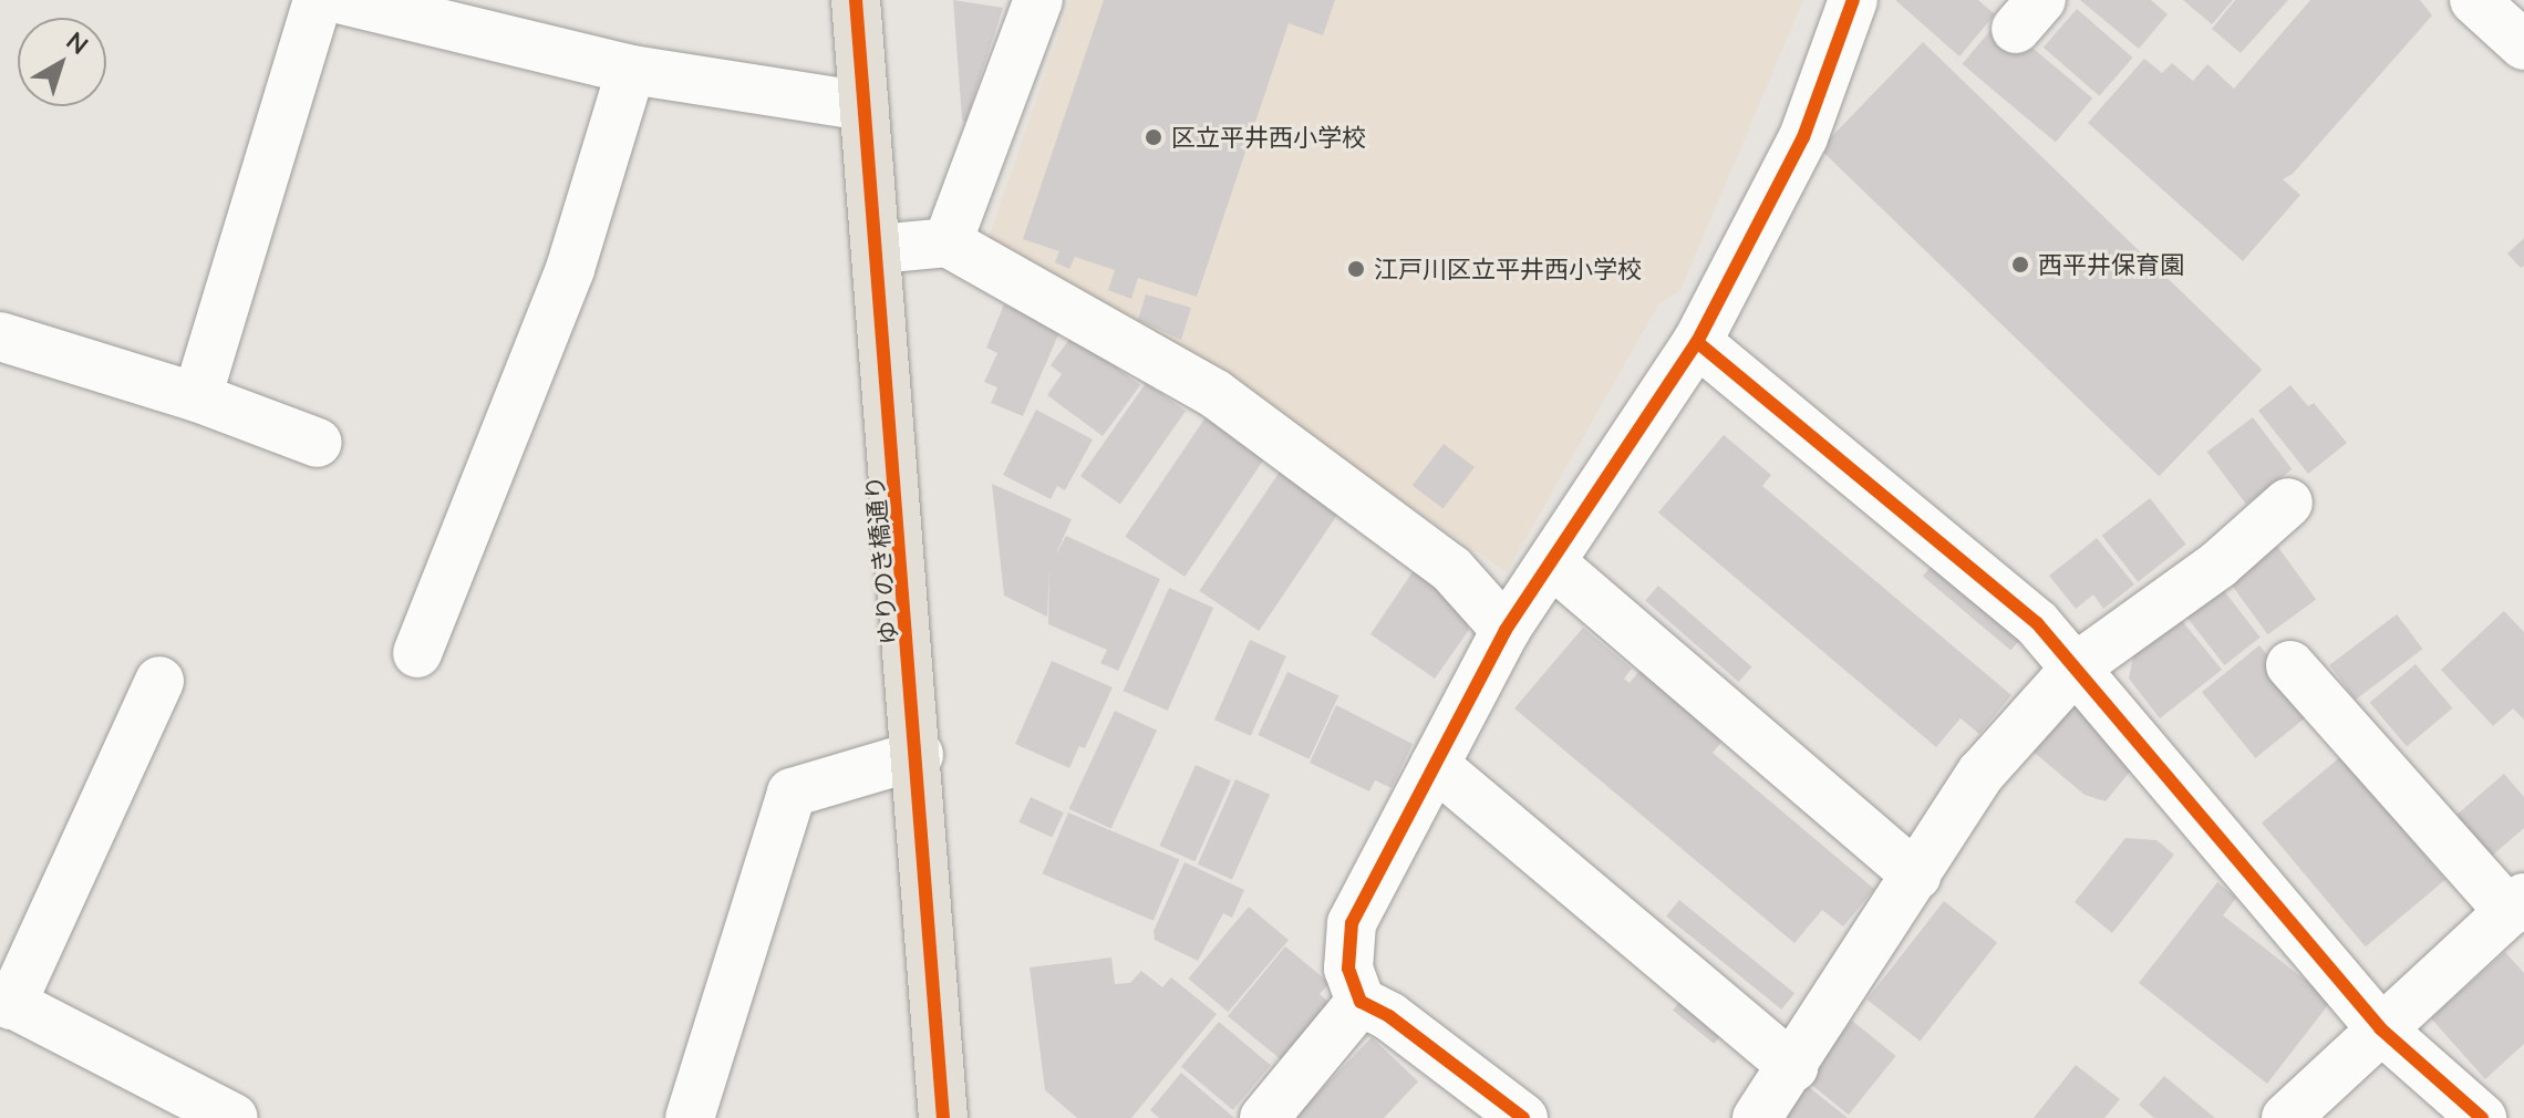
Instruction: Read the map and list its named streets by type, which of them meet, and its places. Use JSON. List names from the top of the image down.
{
  "streets": {
    "main road": ["ゆりのき橋通り"]
  },
  "places": ["区立平井西小学校", "西平井保育園", "江戸川区立平井西小学校"],
  "north": "top right"
}
